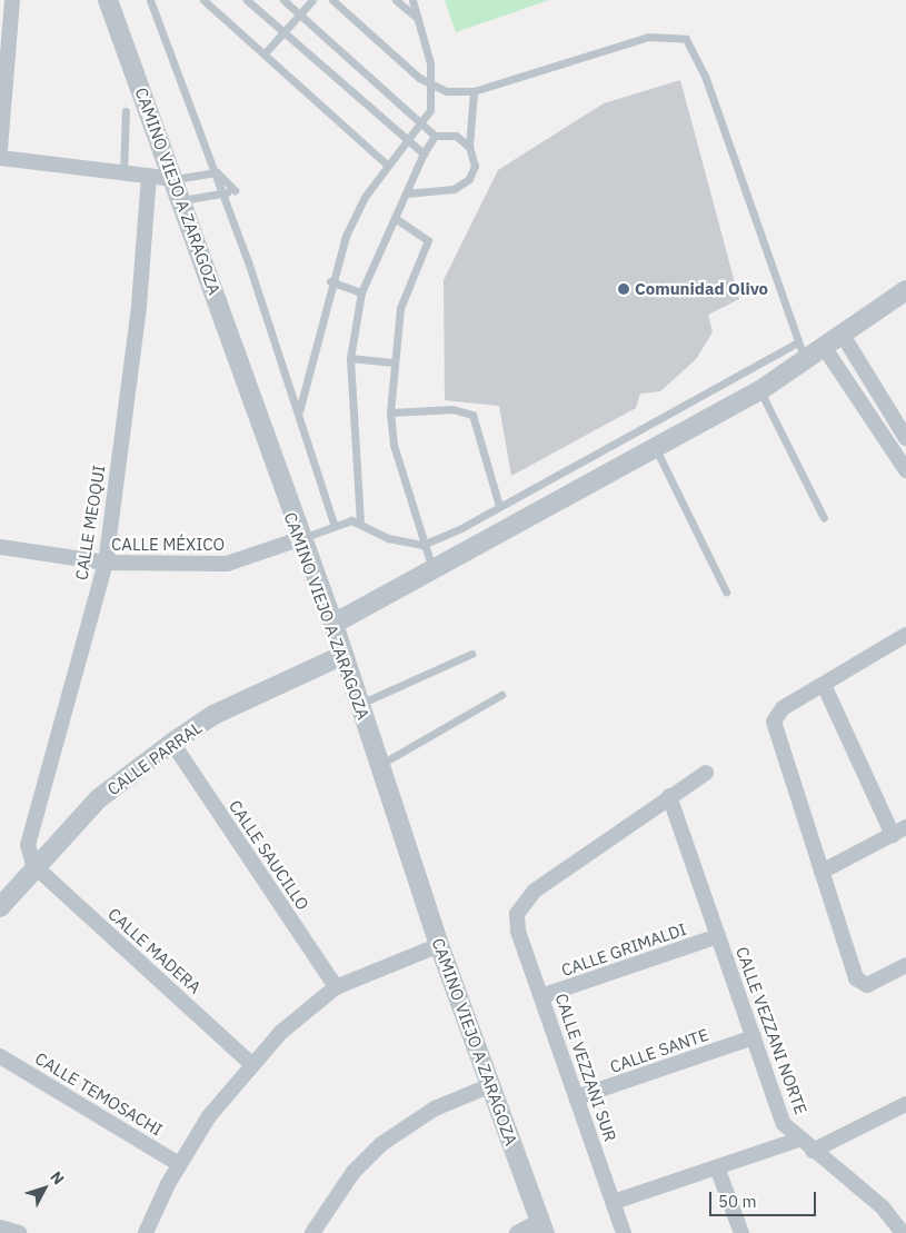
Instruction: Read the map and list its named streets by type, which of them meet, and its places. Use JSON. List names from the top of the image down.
{
  "streets": {
    "street": [
      "CAMINO VIEJO A ZARAGOZA",
      "CALLE MEOQUI",
      "CALLE MÉXICO",
      "CALLE PARRAL",
      "CALLE SAUCILLO",
      "CALLE GRIMALDI",
      "CALLE MADERA",
      "CALLE VEZZANI NORTE",
      "CALLE SANTE",
      "CALLE VEZZANI SUR",
      "CALLE TEMOSACHI"
    ]
  },
  "crossings": [
    ["CAMINO VIEJO A ZARAGOZA", "CALLE MÉXICO"],
    ["CAMINO VIEJO A ZARAGOZA", "CALLE PARRAL"],
    ["CALLE MEOQUI", "CALLE MÉXICO"],
    ["CALLE MEOQUI", "CALLE PARRAL"],
    ["CALLE MEOQUI", "CALLE MADERA"],
    ["CALLE PARRAL", "CALLE SAUCILLO"],
    ["CALLE PARRAL", "CALLE MADERA"],
    ["CALLE GRIMALDI", "CALLE VEZZANI NORTE"],
    ["CALLE GRIMALDI", "CALLE VEZZANI SUR"],
    ["CALLE VEZZANI NORTE", "CALLE SANTE"],
    ["CALLE VEZZANI NORTE", "CALLE VEZZANI SUR"],
    ["CALLE SANTE", "CALLE VEZZANI SUR"]
  ],
  "places": ["Comunidad Olivo"],
  "scale_bar": "50 m",
  "north": "top right"
}
